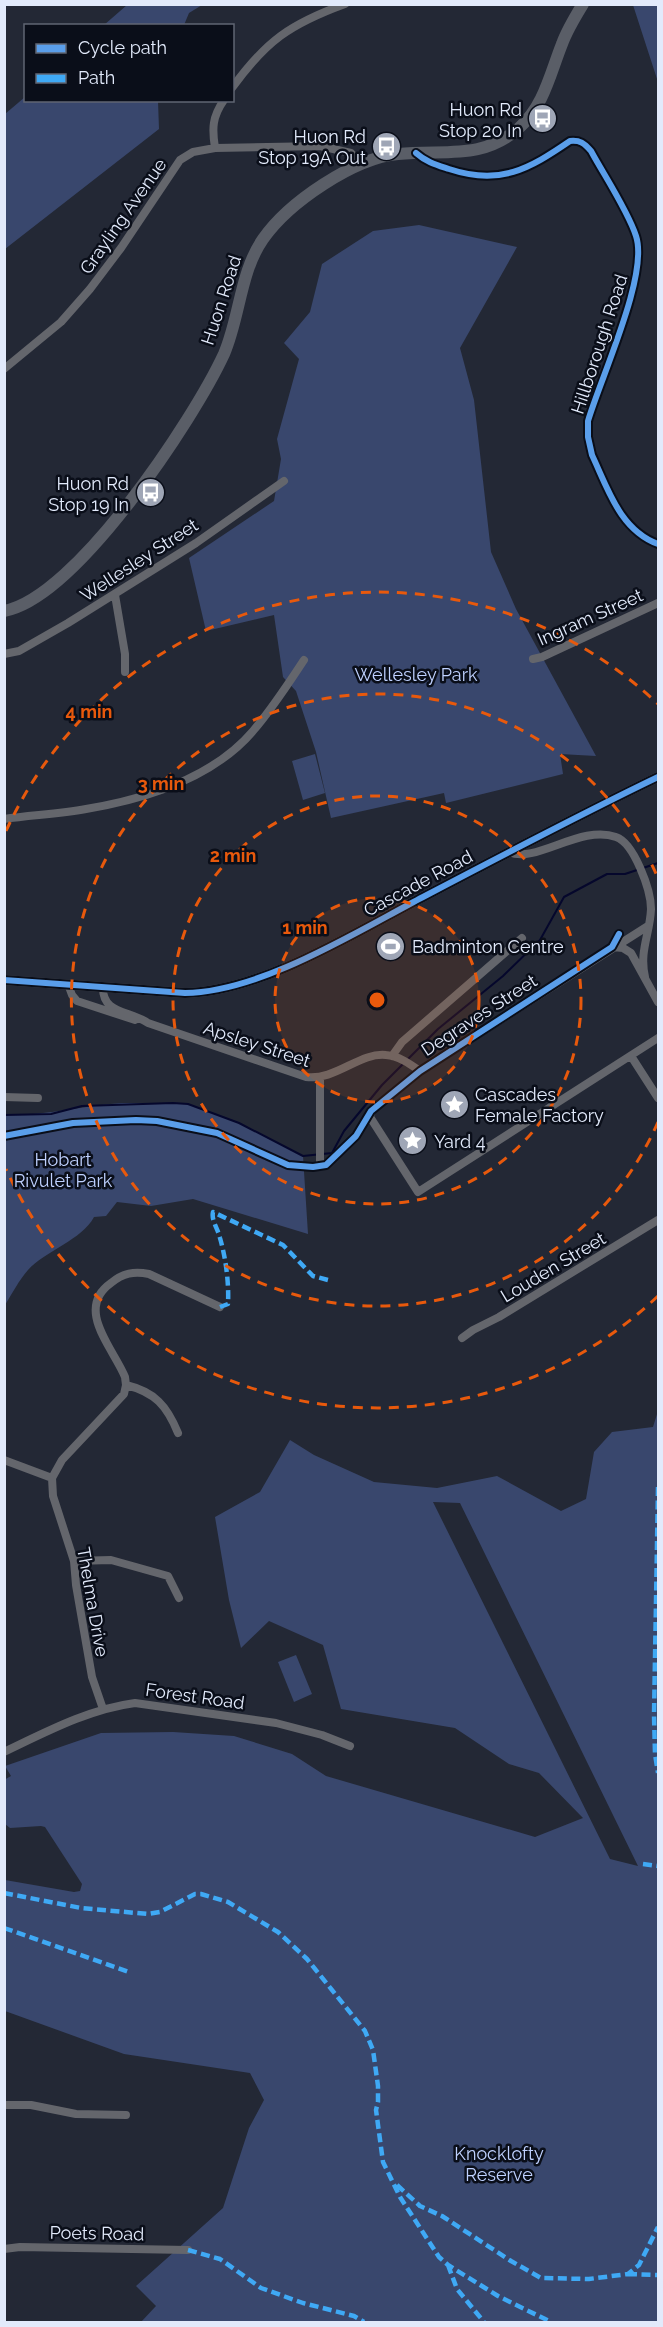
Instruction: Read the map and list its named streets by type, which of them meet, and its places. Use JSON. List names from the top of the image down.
{
  "streets": {
    "main road": ["Huon Road"],
    "street": [
      "Grayling Avenue",
      "Hillborough Road",
      "Wellesley Street",
      "Ingram Street",
      "Cascade Road",
      "Degraves Street",
      "Apsley Street",
      "Louden Street",
      "Thelma Drive",
      "Forest Road",
      "Poets Road"
    ]
  },
  "crossings": [
    ["Grayling Avenue", "Huon Road"],
    ["Huon Road", "Hillborough Road"],
    ["Cascade Road", "Apsley Street"],
    ["Thelma Drive", "Forest Road"]
  ],
  "parks": ["Wellesley Park", "Hobart Rivulet Park", "Knocklofty Reserve"],
  "places": {
    "bus stop": ["Huon Rd Stop 20 In", "Huon Rd Stop 19A Out", "Huon Rd Stop 19 In"],
    "sports": ["Badminton Centre"],
    "place": ["Cascades Female Factory", "Yard 4"]
  },
  "legend": ["Cycle path", "Path"],
  "rings": [
    "4 min",
    "3 min",
    "2 min",
    "1 min"
  ]
}
